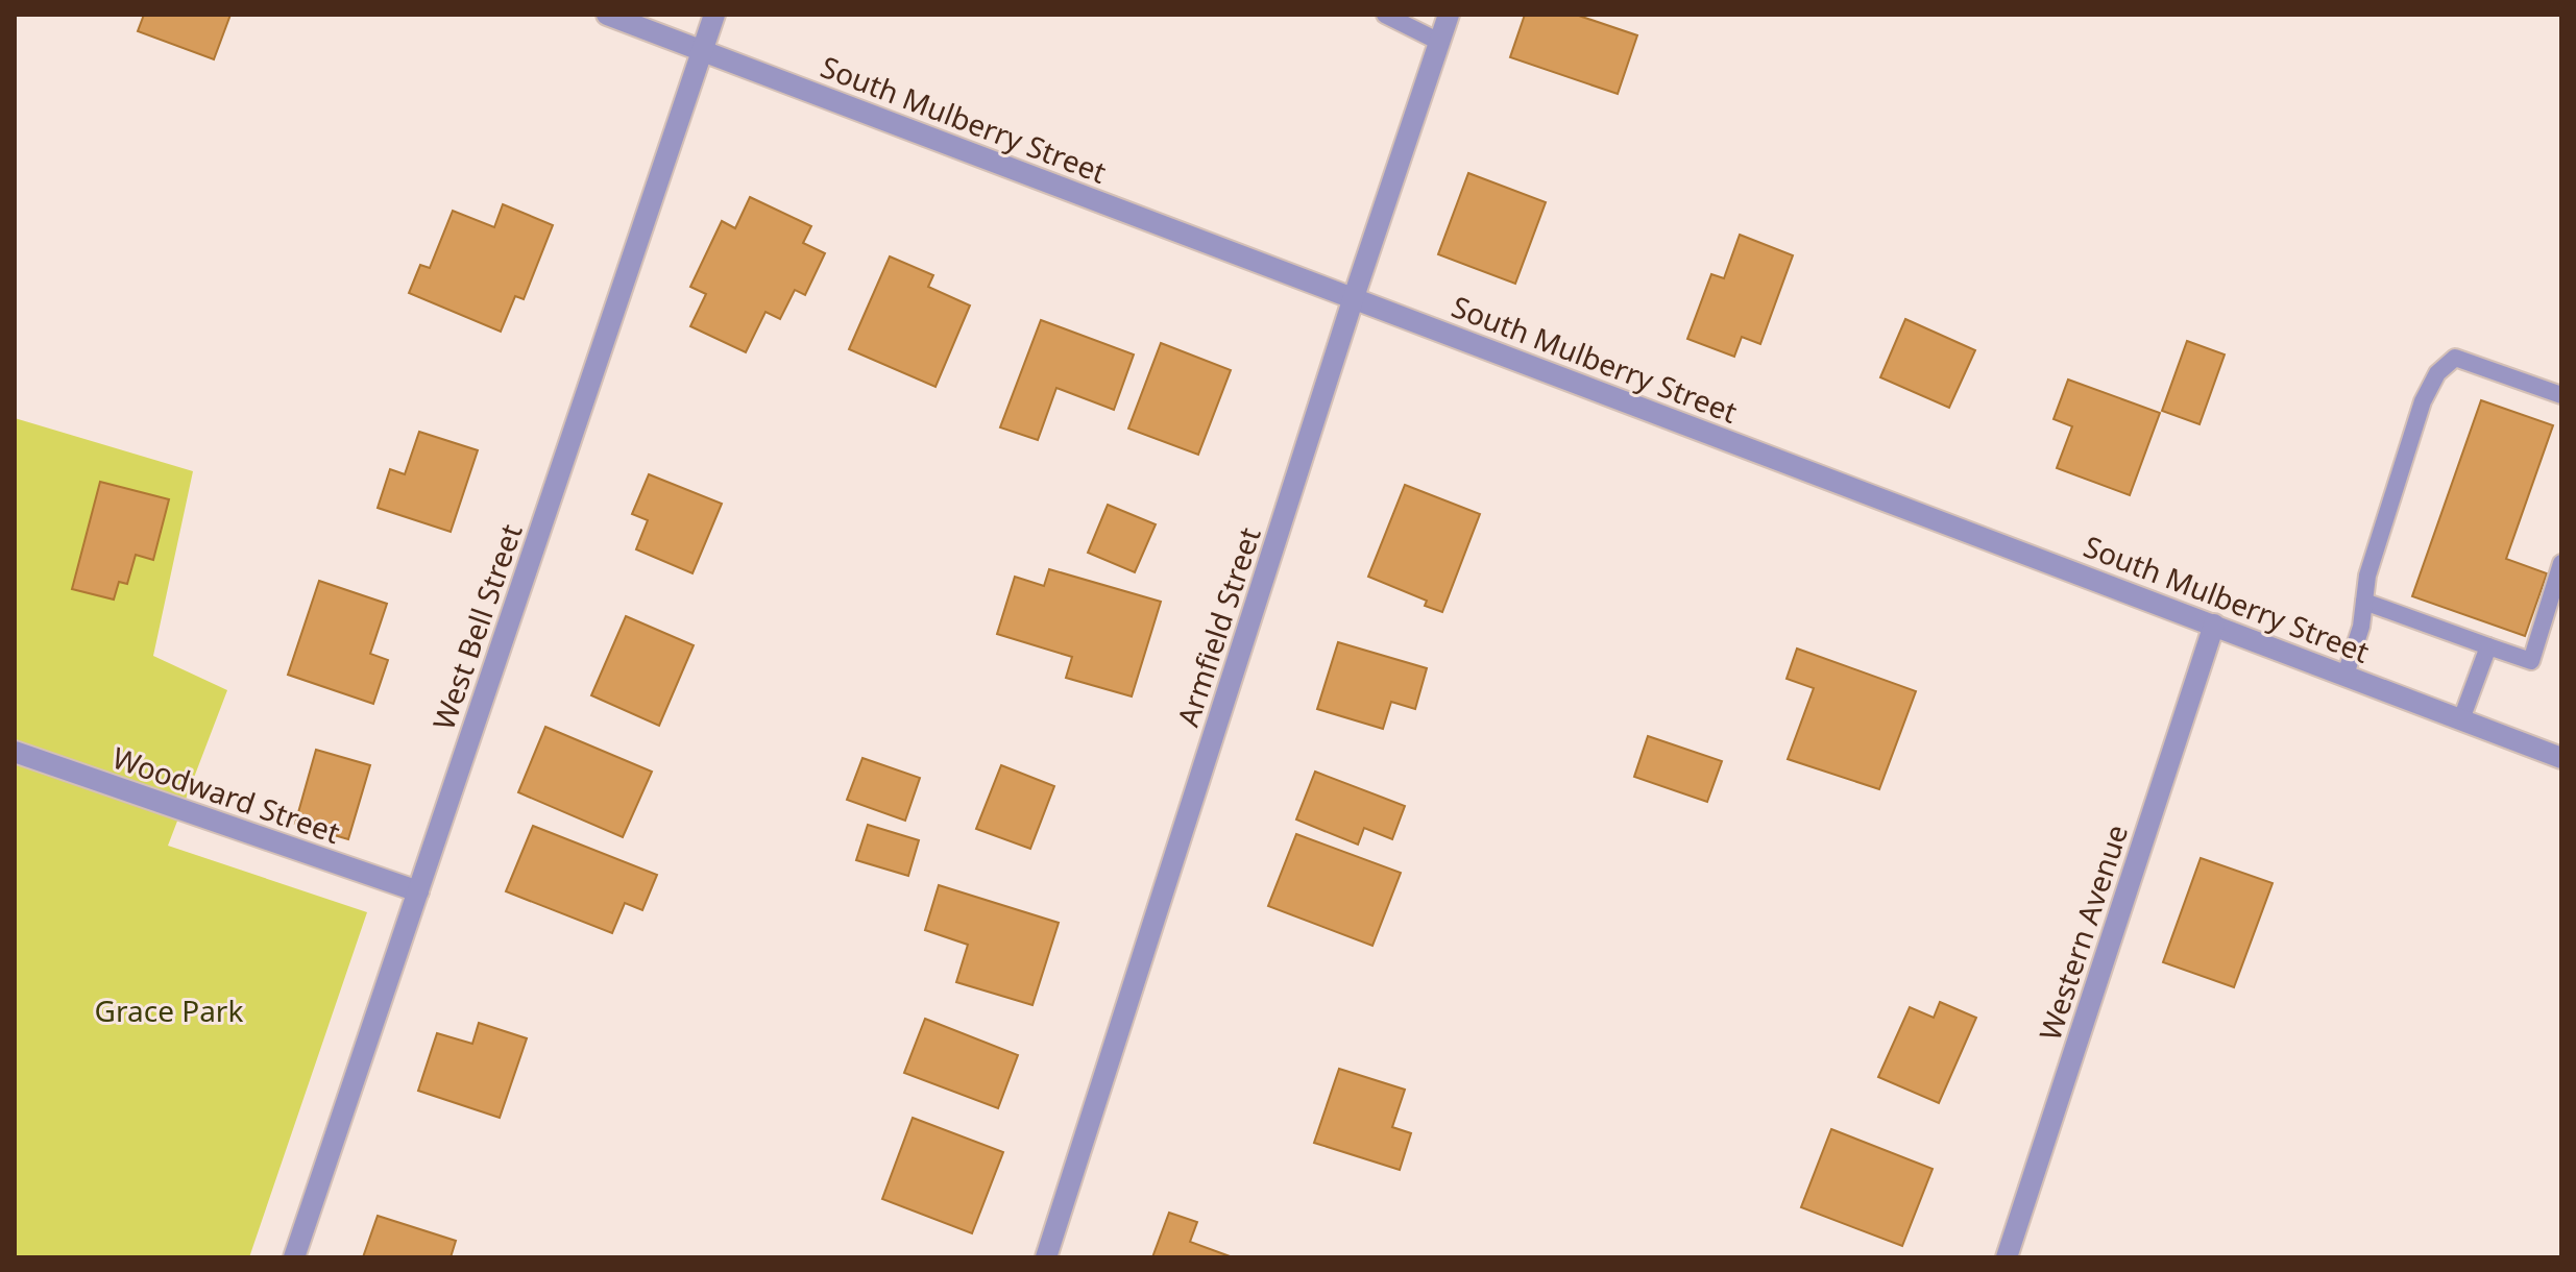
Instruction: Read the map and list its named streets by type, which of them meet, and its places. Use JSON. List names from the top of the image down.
{
  "streets": {
    "street": [
      "South Mulberry Street",
      "West Bell Street",
      "Armfield Street",
      "Woodward Street",
      "Western Avenue"
    ]
  },
  "crossings": [
    ["South Mulberry Street", "West Bell Street"],
    ["South Mulberry Street", "Armfield Street"],
    ["South Mulberry Street", "Western Avenue"],
    ["West Bell Street", "Woodward Street"]
  ],
  "parks": ["Grace Park"]
}
